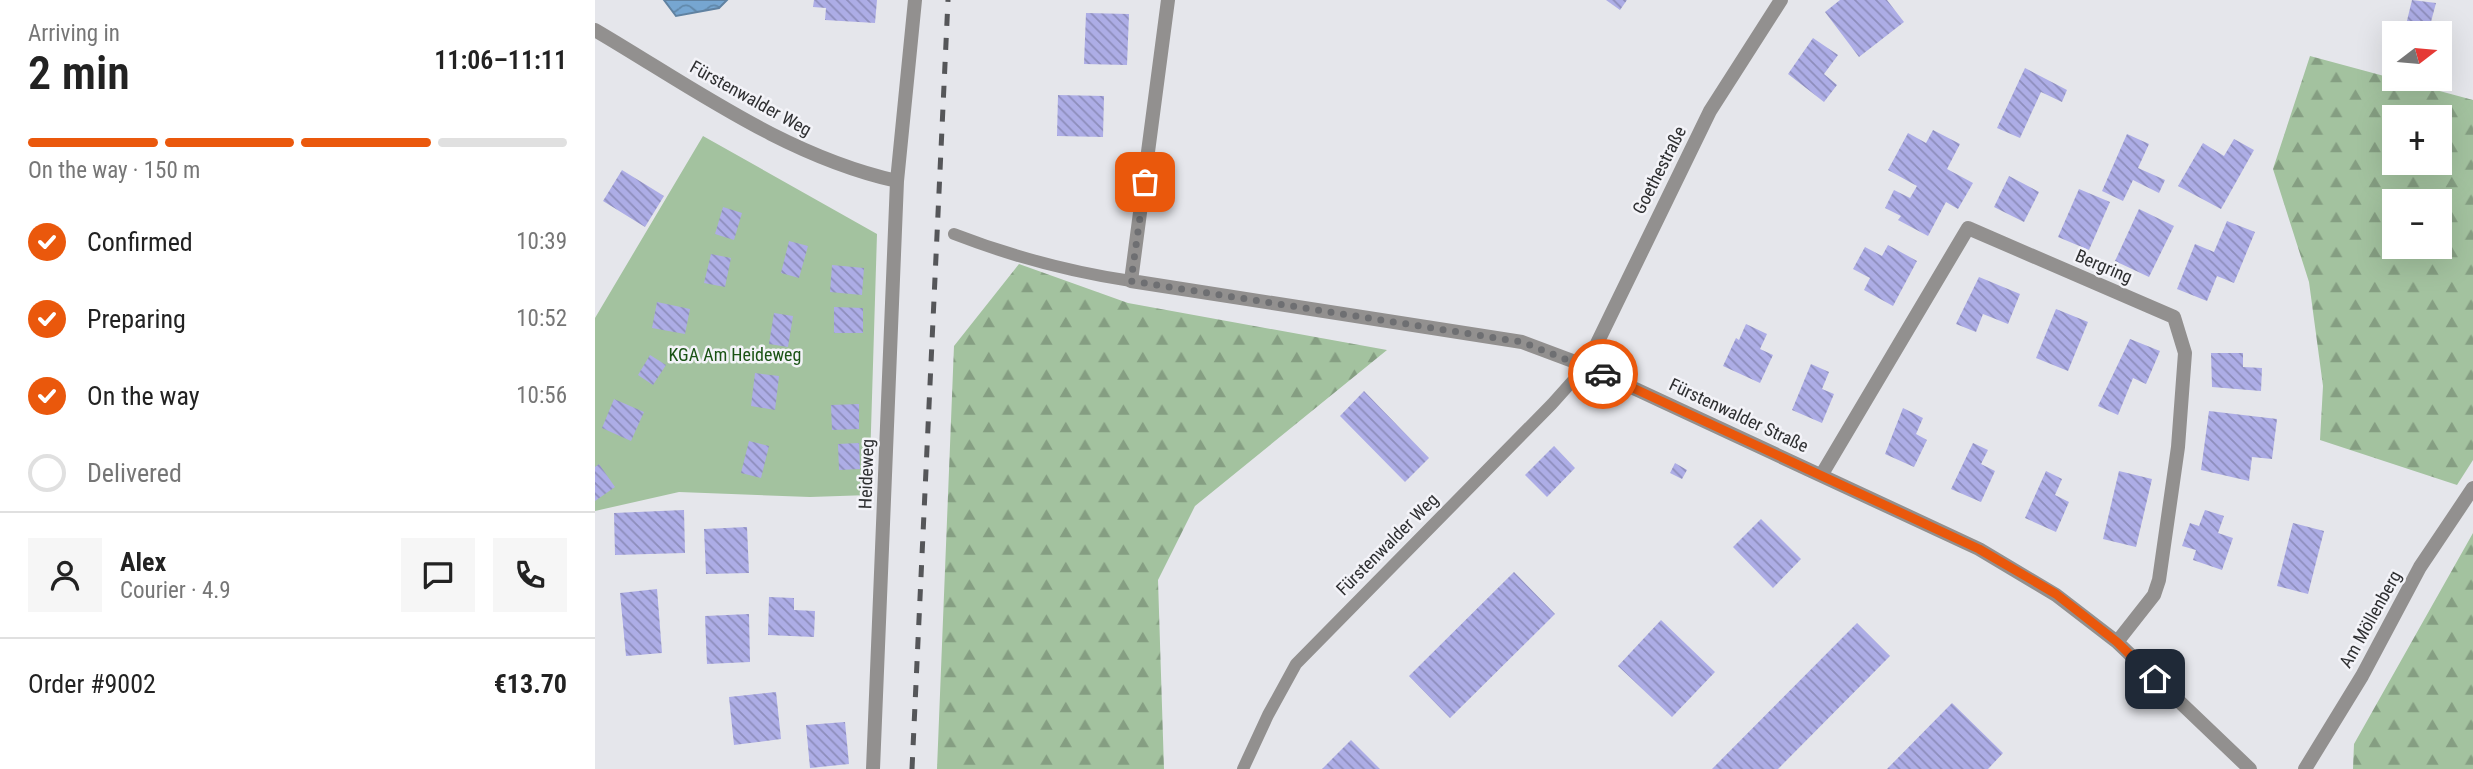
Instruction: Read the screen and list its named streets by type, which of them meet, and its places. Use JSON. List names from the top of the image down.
{
  "streets": {
    "street": [
      "Fürstenwalder Weg",
      "Goethestraße",
      "Bergring",
      "Fürstenwalder Straße",
      "Heideweg",
      "Am Möllenberg"
    ]
  },
  "crossings": [
    ["Fürstenwalder Weg", "Goethestraße"],
    ["Fürstenwalder Weg", "Fürstenwalder Straße"],
    ["Fürstenwalder Weg", "Heideweg"],
    ["Goethestraße", "Fürstenwalder Straße"],
    ["Bergring", "Fürstenwalder Straße"]
  ],
  "parks": ["KGA Am Heideweg"],
  "north": "right",
  "page": {
    "heading": ["2 min", "Arriving in", "11:06–11:11"],
    "panel": [
      "Alex",
      "Courier · 4.9",
      "Order #9002",
      "€13.70"
    ],
    "map_buttons": ["+", "−"],
    "bar": "On the way · 150 m",
    "list": [
      ["Confirmed", "10:39"],
      ["Preparing", "10:52"],
      ["On the way", "10:56"],
      "Delivered"
    ]
  }
}
